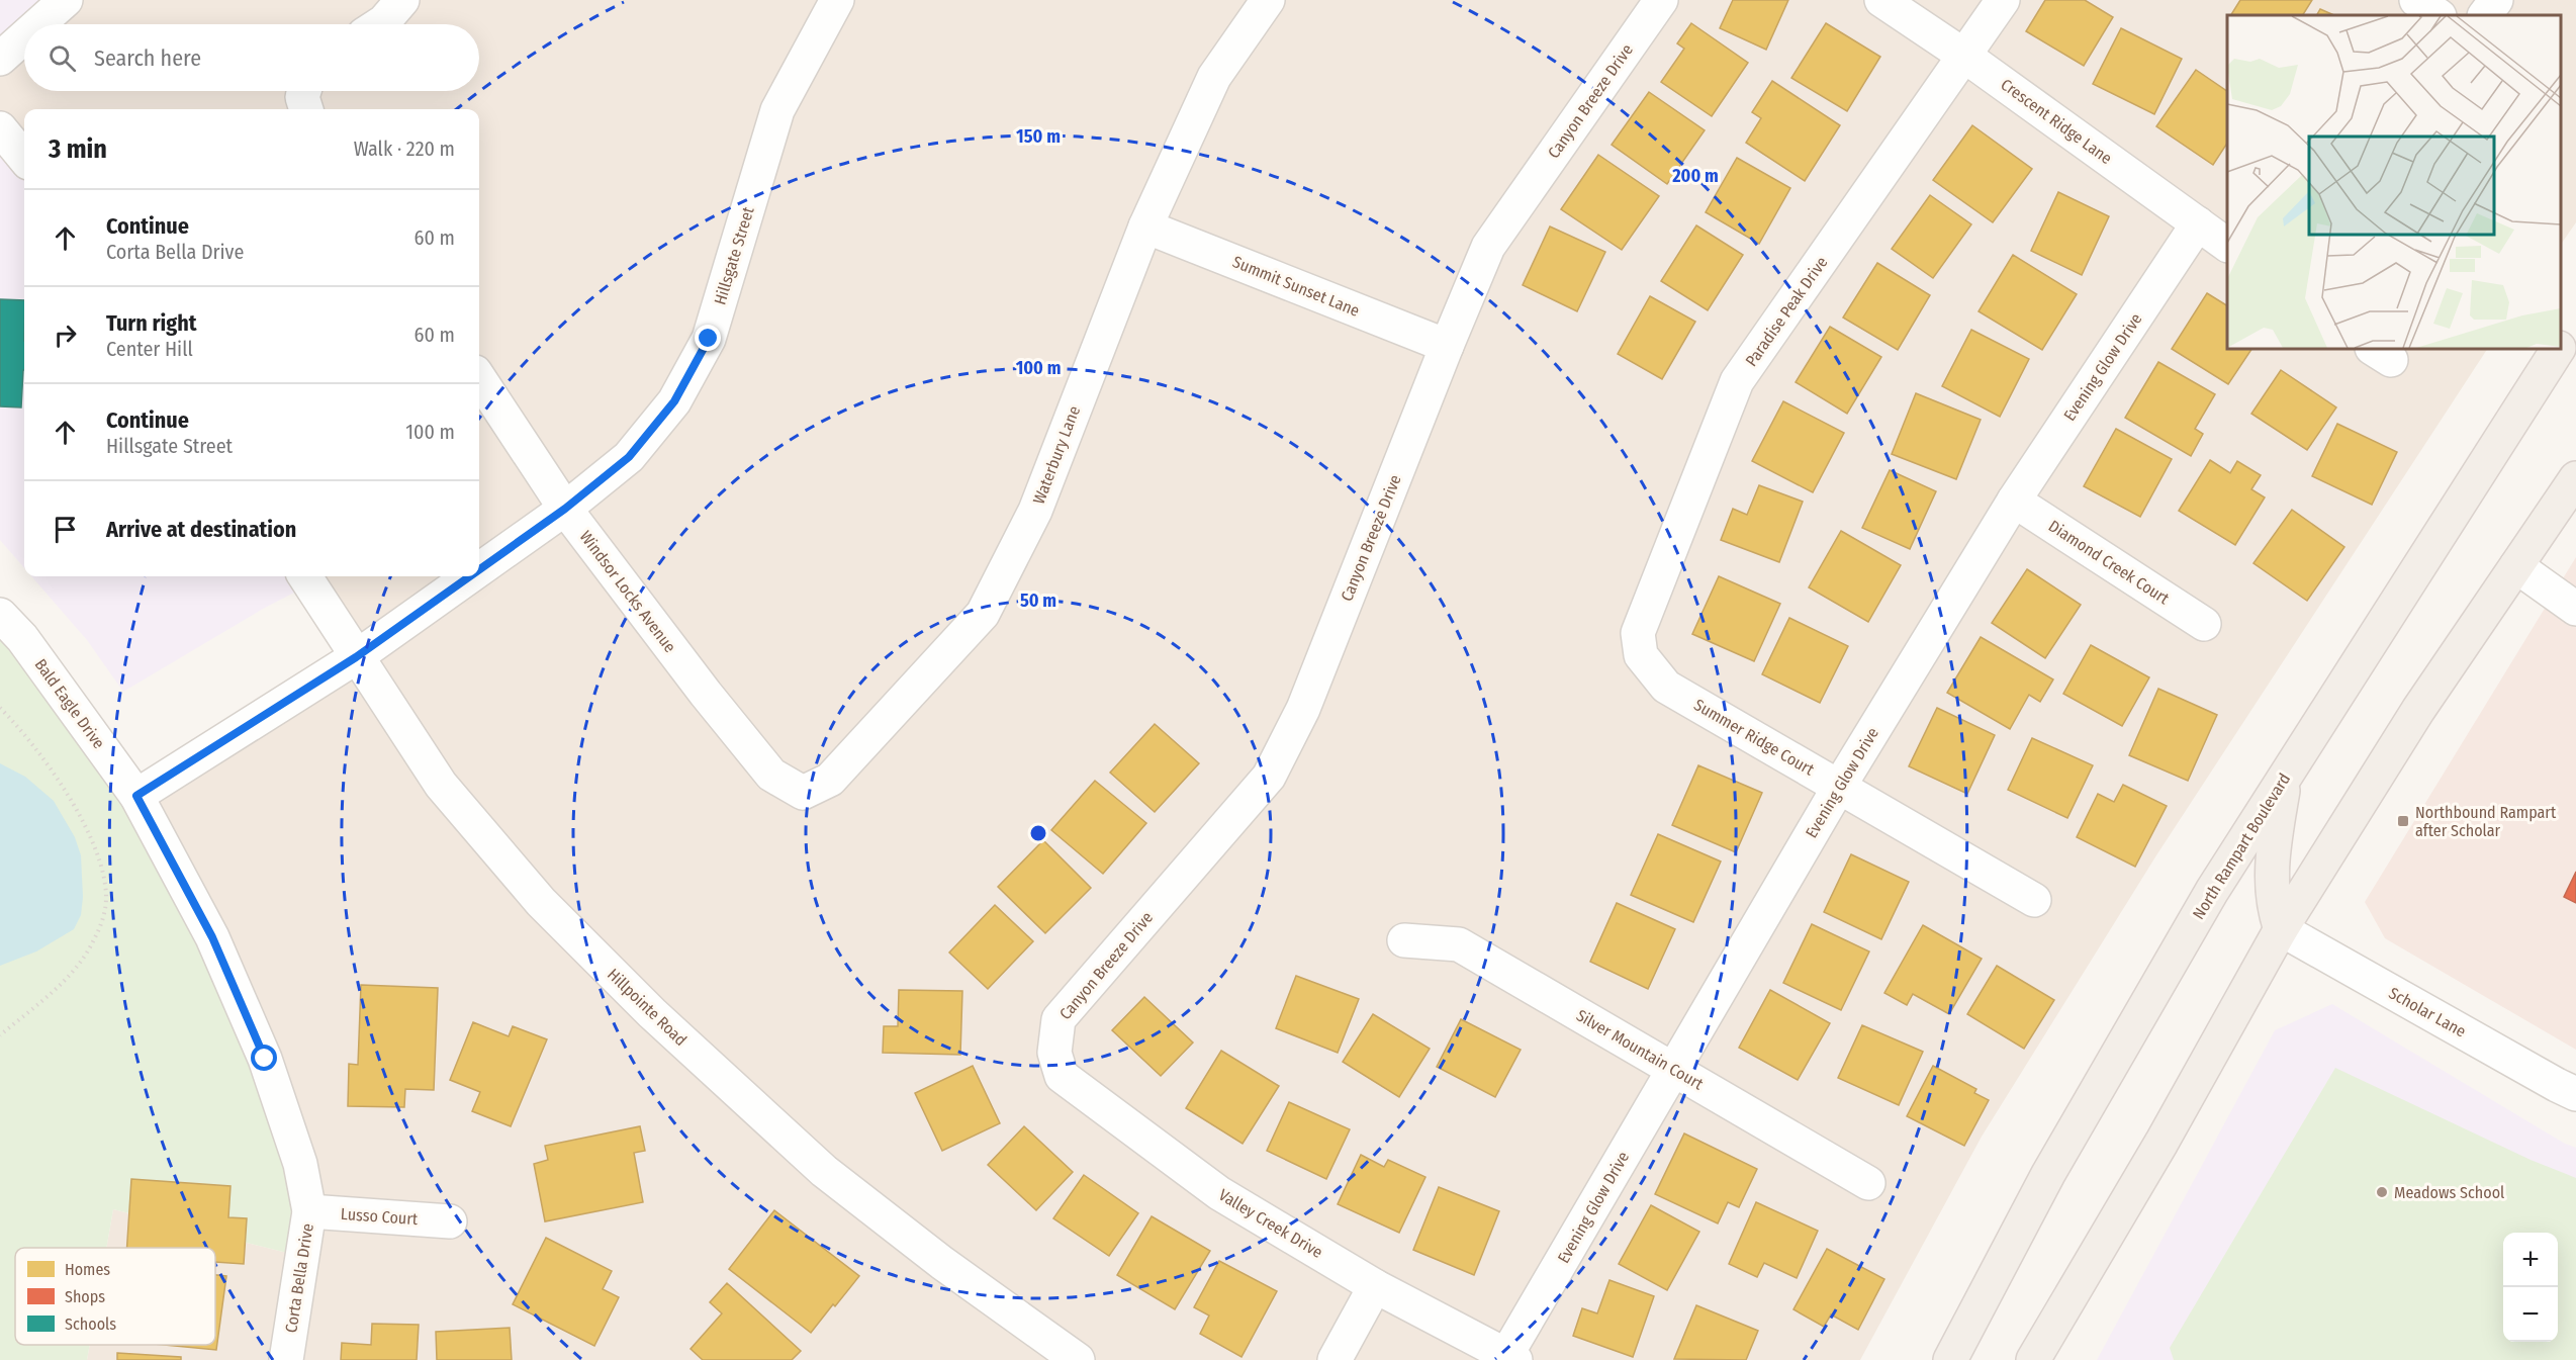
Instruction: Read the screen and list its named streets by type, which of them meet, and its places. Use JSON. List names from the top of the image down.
{
  "streets": {
    "main road": ["North Rampart Boulevard"],
    "street": [
      "Canyon Breeze Drive",
      "Crescent Ridge Lane",
      "Hillsgate Street",
      "Summit Sunset Lane",
      "Paradise Peak Drive",
      "Evening Glow Drive",
      "Waterbury Lane",
      "Diamond Creek Court",
      "Windsor Locks Avenue",
      "Bald Eagle Drive",
      "Summer Ridge Court",
      "Hillpointe Road",
      "Scholar Lane",
      "Silver Mountain Court",
      "Lusso Court",
      "Valley Creek Drive",
      "Corta Bella Drive"
    ]
  },
  "crossings": [
    ["Canyon Breeze Drive", "Summit Sunset Lane"],
    ["Canyon Breeze Drive", "Valley Creek Drive"],
    ["Crescent Ridge Lane", "Paradise Peak Drive"],
    ["Crescent Ridge Lane", "Evening Glow Drive"],
    ["Hillsgate Street", "Windsor Locks Avenue"],
    ["Hillsgate Street", "Bald Eagle Drive"],
    ["Hillsgate Street", "Hillpointe Road"],
    ["Hillsgate Street", "Corta Bella Drive"],
    ["Summit Sunset Lane", "Waterbury Lane"],
    ["Paradise Peak Drive", "Summer Ridge Court"],
    ["Evening Glow Drive", "Diamond Creek Court"],
    ["Evening Glow Drive", "Summer Ridge Court"],
    ["Evening Glow Drive", "Silver Mountain Court"],
    ["Evening Glow Drive", "Valley Creek Drive"],
    ["Waterbury Lane", "Windsor Locks Avenue"],
    ["Bald Eagle Drive", "Corta Bella Drive"],
    ["Lusso Court", "Corta Bella Drive"]
  ],
  "places": {
    "transit": ["Northbound Rampart after Scholar"],
    "other": ["Meadows School"]
  },
  "legend": ["Homes", "Shops", "Schools"],
  "page": {
    "search": "Search here",
    "heading": ["3 min", "Walk · 220 m"],
    "list": [
      ["Continue", "Corta Bella Drive", "60 m"],
      ["Turn right", "Center Hill", "60 m"],
      ["Continue", "Hillsgate Street", "100 m"],
      "Arrive at destination"
    ],
    "map_buttons": ["+", "−"]
  },
  "rings": [
    "150 m",
    "200 m",
    "100 m",
    "50 m"
  ]
}
